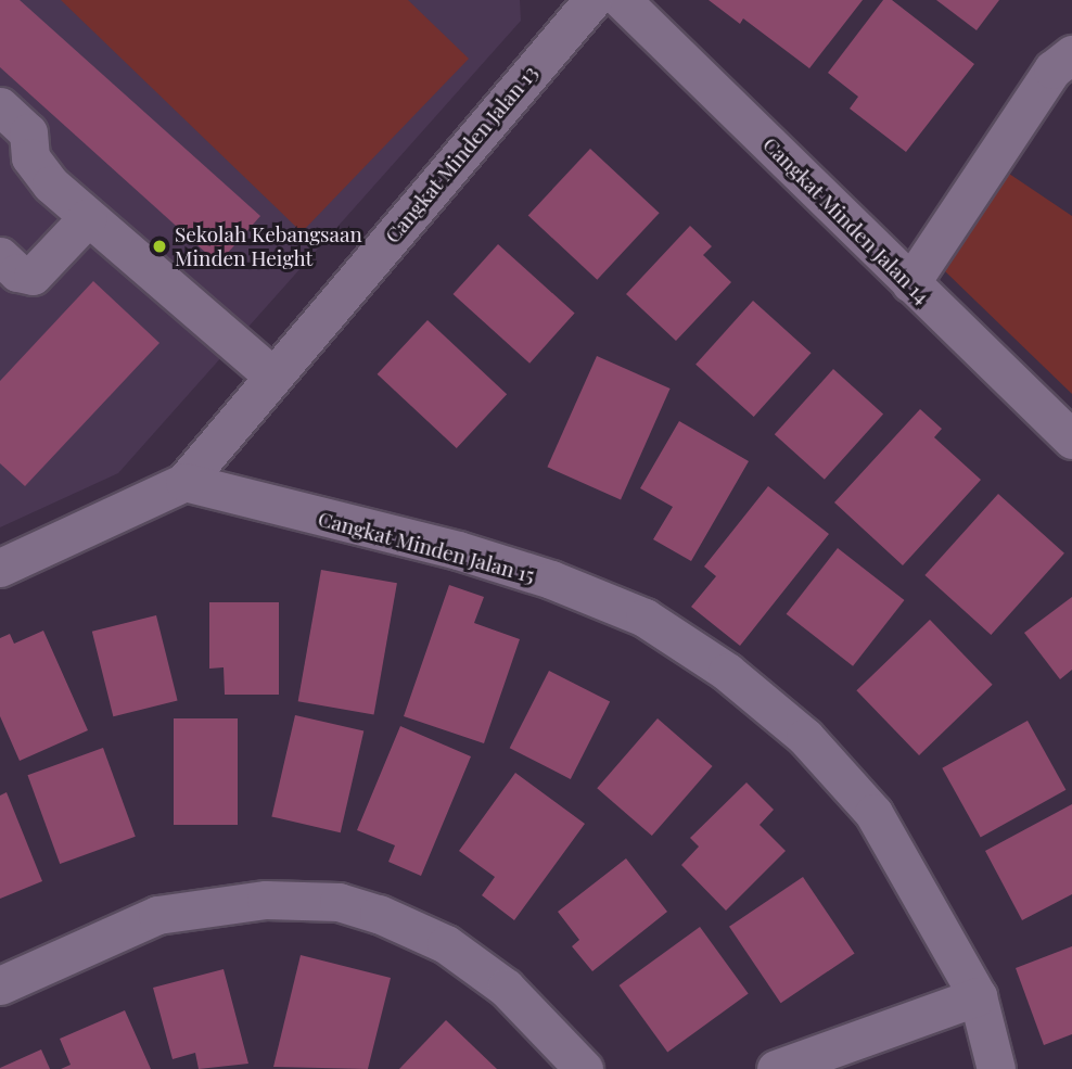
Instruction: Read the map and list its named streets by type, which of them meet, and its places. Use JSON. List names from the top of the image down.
{
  "streets": {
    "street": ["Cangkat Minden Jalan 13", "Cangkat Minden Jalan 14", "Cangkat Minden Jalan 15"]
  },
  "crossings": [
    ["Cangkat Minden Jalan 13", "Cangkat Minden Jalan 15"]
  ],
  "places": ["Sekolah Kebangsaan Minden Height"]
}
